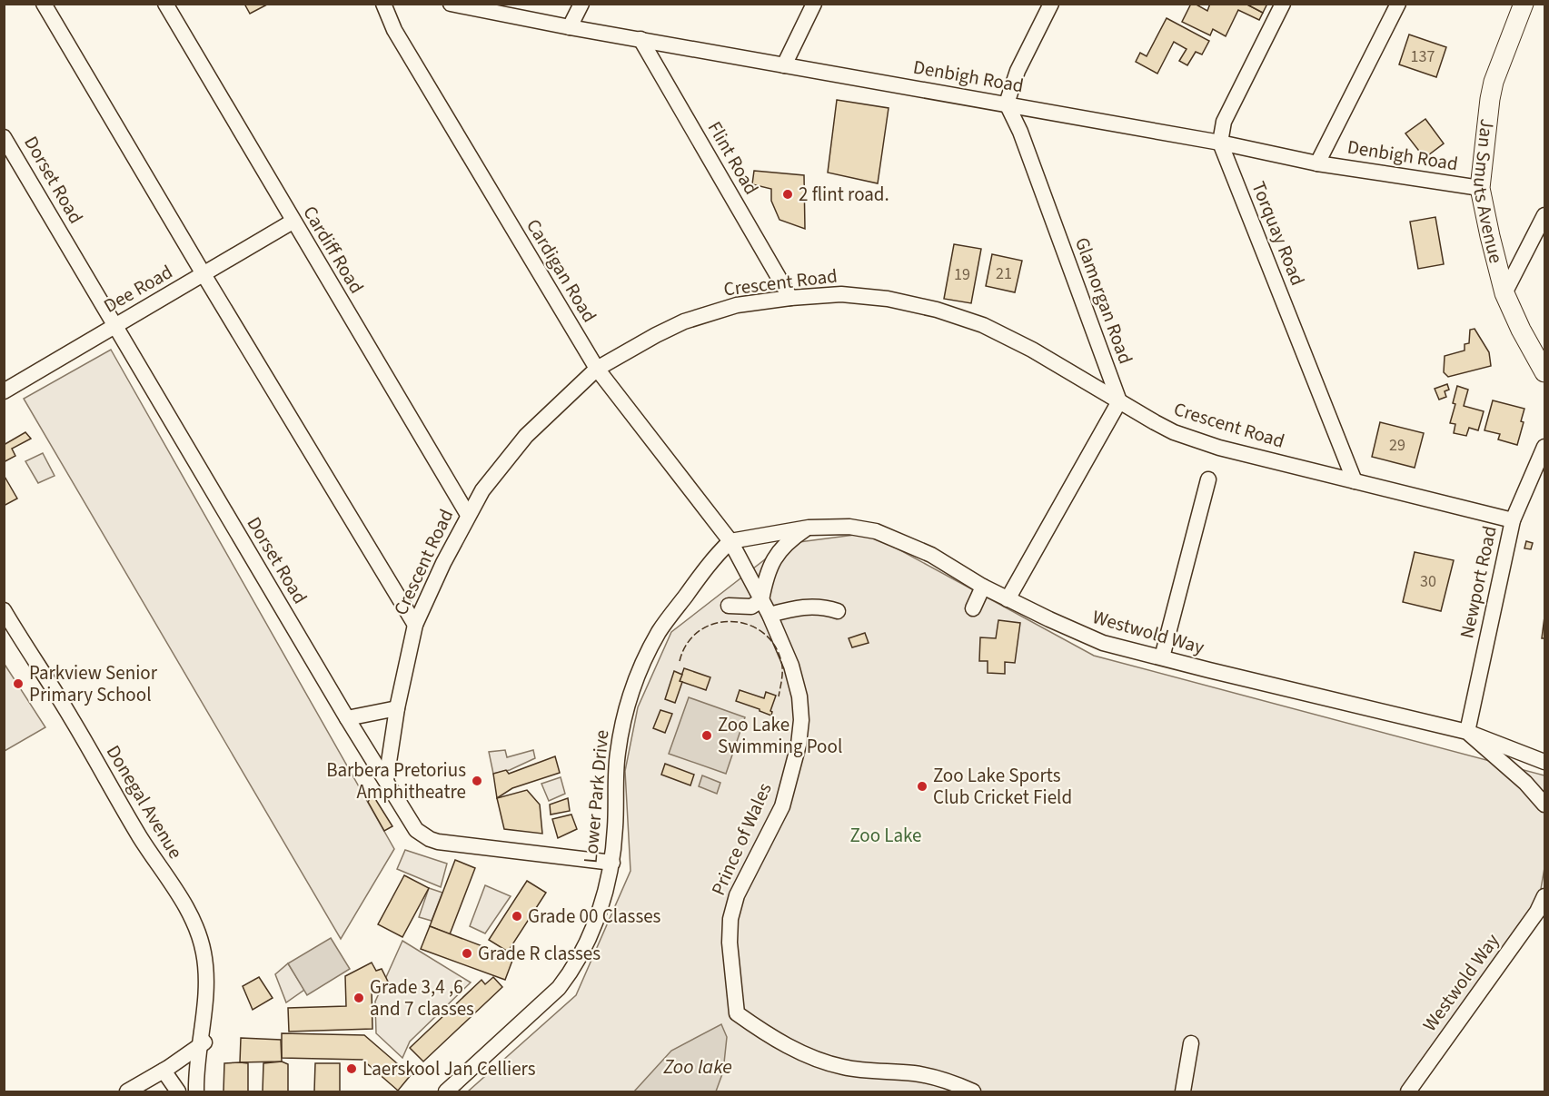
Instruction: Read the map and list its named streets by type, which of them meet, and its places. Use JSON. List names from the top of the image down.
{
  "streets": {
    "main road": ["Jan Smuts Avenue"],
    "street": [
      "Denbigh Road",
      "Flint Road",
      "Dorset Road",
      "Torquay Road",
      "Cardiff Road",
      "Cardigan Road",
      "Crescent Road",
      "Dee Road",
      "Glamorgan Road",
      "Newport Road",
      "Westwold Way",
      "Lower Park Drive",
      "Donegal Avenue",
      "Prince of Wales"
    ]
  },
  "crossings": [
    ["Denbigh Road", "Flint Road"],
    ["Denbigh Road", "Jan Smuts Avenue"],
    ["Denbigh Road", "Torquay Road"],
    ["Denbigh Road", "Glamorgan Road"],
    ["Flint Road", "Crescent Road"],
    ["Dorset Road", "Crescent Road"],
    ["Dorset Road", "Dee Road"],
    ["Dorset Road", "Lower Park Drive"],
    ["Torquay Road", "Crescent Road"],
    ["Cardiff Road", "Crescent Road"],
    ["Cardiff Road", "Dee Road"],
    ["Cardigan Road", "Crescent Road"],
    ["Cardigan Road", "Westwold Way"],
    ["Cardigan Road", "Lower Park Drive"],
    ["Cardigan Road", "Prince of Wales"],
    ["Crescent Road", "Glamorgan Road"],
    ["Crescent Road", "Newport Road"],
    ["Newport Road", "Westwold Way"],
    ["Westwold Way", "Lower Park Drive"],
    ["Westwold Way", "Prince of Wales"],
    ["Lower Park Drive", "Prince of Wales"]
  ],
  "water": ["Zoo lake"],
  "parks": ["Zoo Lake"],
  "places": [
    "2 flint road.",
    "Parkview Senior Primary School",
    "Zoo Lake Swimming Pool",
    "Barbera Pretorius Amphitheatre",
    "Zoo Lake Sports Club Cricket Field",
    "Grade 00 Classes",
    "Grade R classes",
    "Grade 3,4 ,6 and 7 classes",
    "Laerskool Jan Celliers"
  ],
  "house_numbers": [
    "137",
    "21",
    "19",
    "29",
    "30"
  ]
}
